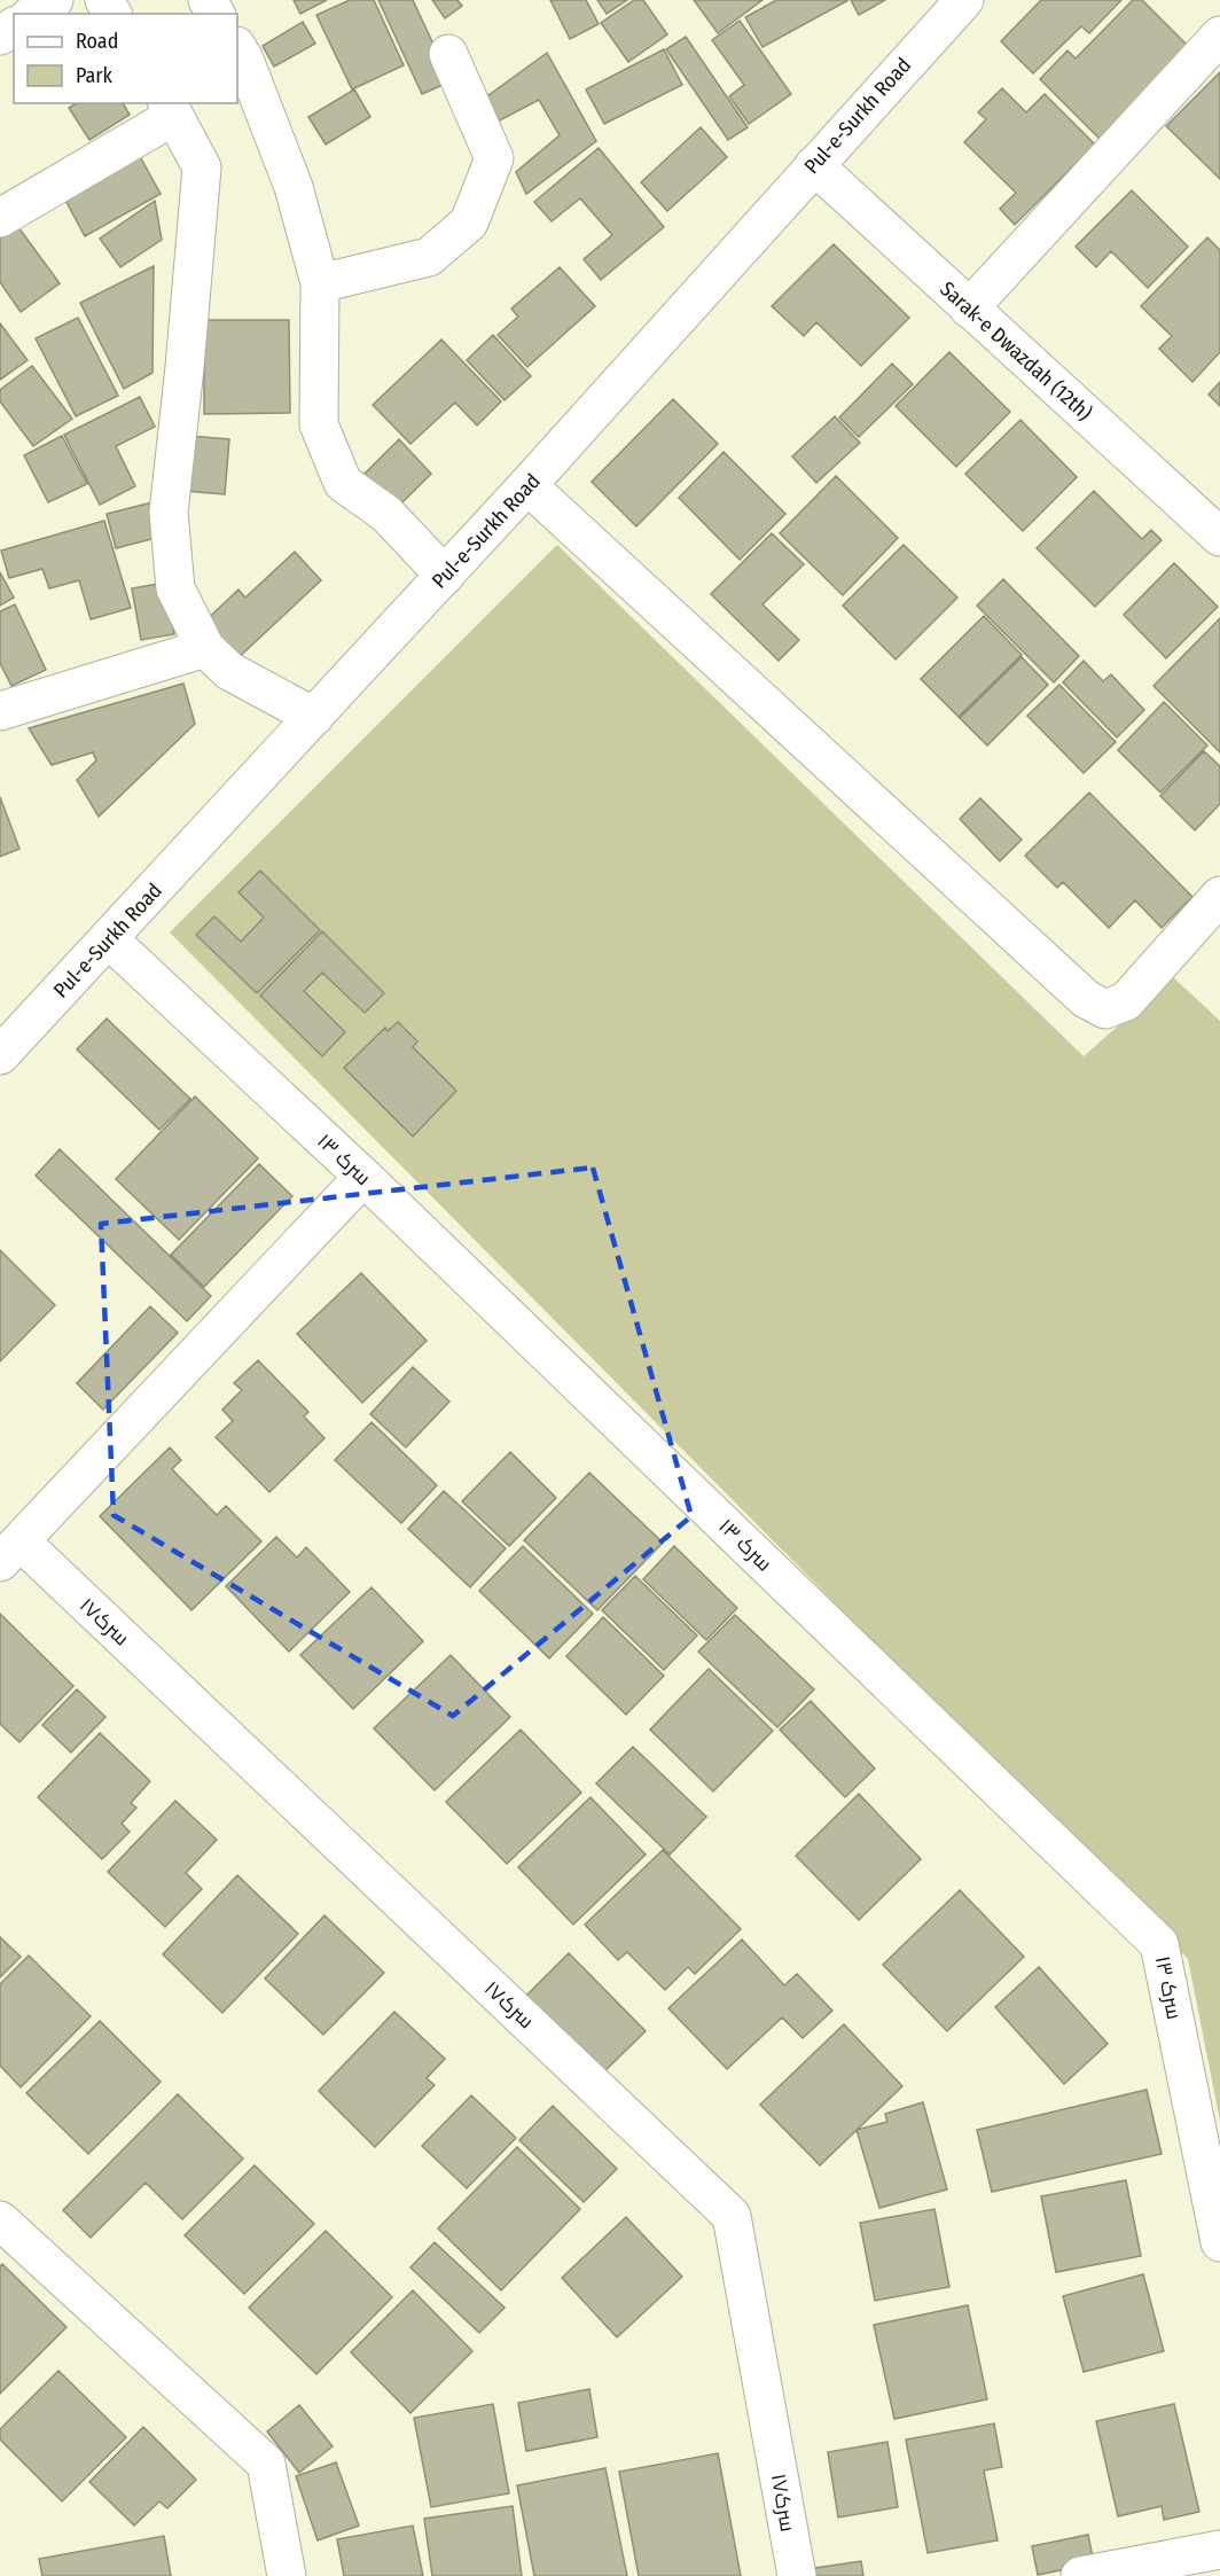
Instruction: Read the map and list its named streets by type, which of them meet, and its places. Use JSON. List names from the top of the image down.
{
  "streets": {
    "street": [
      "Pul-e-Surkh Road",
      "Sarak-e Dwazdah (12th)",
      "سرک ۱۳",
      "سرک۱۷"
    ]
  },
  "crossings": [
    ["Pul-e-Surkh Road", "Sarak-e Dwazdah (12th)"],
    ["Pul-e-Surkh Road", "سرک ۱۳"]
  ],
  "legend": ["Road", "Park"]
}
